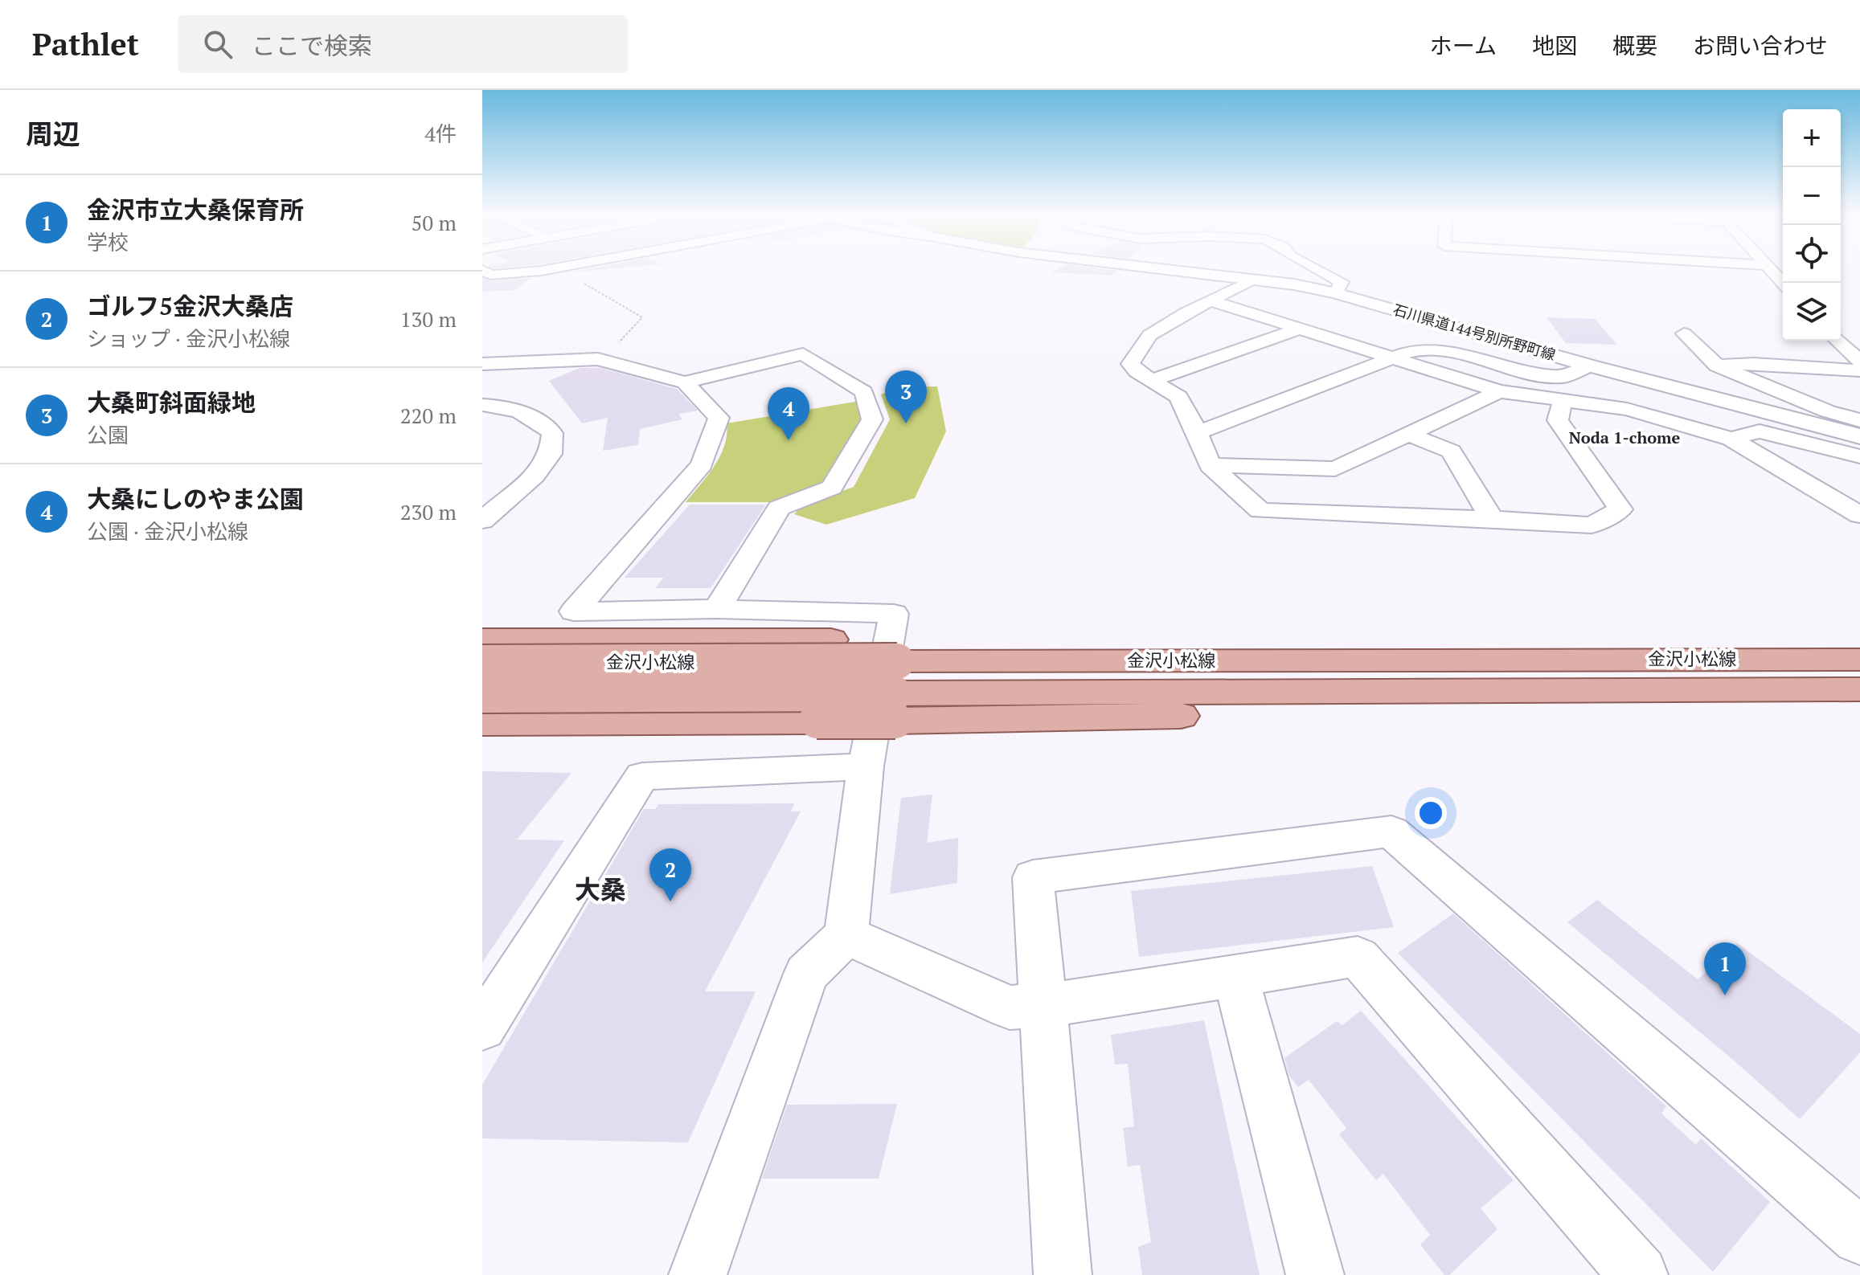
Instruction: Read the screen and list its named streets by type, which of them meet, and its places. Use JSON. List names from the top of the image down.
{
  "streets": {
    "main road": ["石川県道144号別所野町線", "金沢小松線"]
  },
  "districts": ["Noda 1-chome", "大桑"],
  "page": {
    "header": "Pathlet",
    "search": "ここで検索",
    "nav": [
      "ホーム",
      "地図",
      "概要",
      "お問い合わせ"
    ],
    "heading": ["周辺", "4件"],
    "map_buttons": ["+", "−"],
    "list": [
      {
        "mark": "1",
        "name": "金沢市立大桑保育所",
        "note": "学校",
        "value": "50 m"
      },
      {
        "mark": "2",
        "name": "ゴルフ5金沢大桑店",
        "note": "ショップ · 金沢小松線",
        "value": "130 m"
      },
      {
        "mark": "3",
        "name": "大桑町斜面緑地",
        "note": "公園",
        "value": "220 m"
      },
      {
        "mark": "4",
        "name": "大桑にしのやま公園",
        "note": "公園 · 金沢小松線",
        "value": "230 m"
      }
    ],
    "pins": [
      "3",
      "4",
      "2",
      "1"
    ]
  }
}
